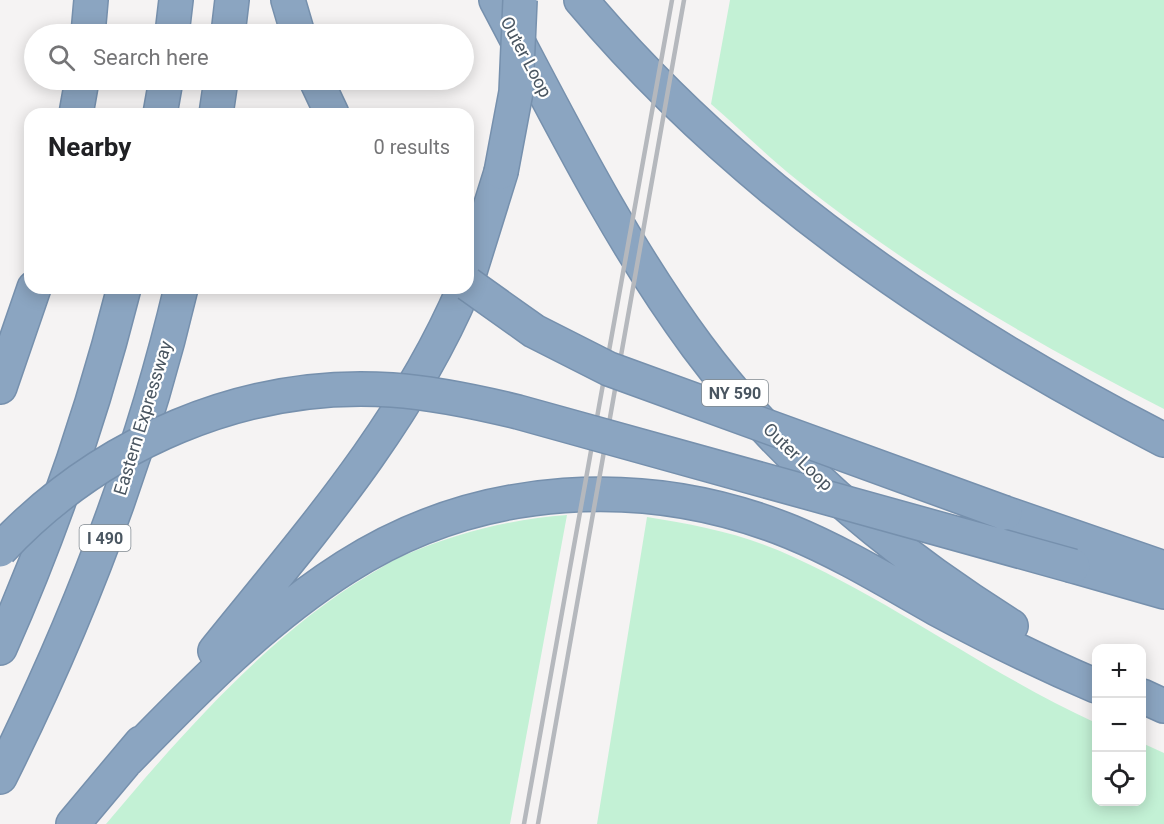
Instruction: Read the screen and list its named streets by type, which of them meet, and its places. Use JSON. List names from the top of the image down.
{
  "streets": {
    "highway": [
      "Outer Loop",
      "NY 590",
      "Eastern Expressway",
      "I 490"
    ]
  },
  "page": {
    "search": "Search here",
    "heading": ["Nearby", "0 results"],
    "map_buttons": ["+", "−"]
  }
}
